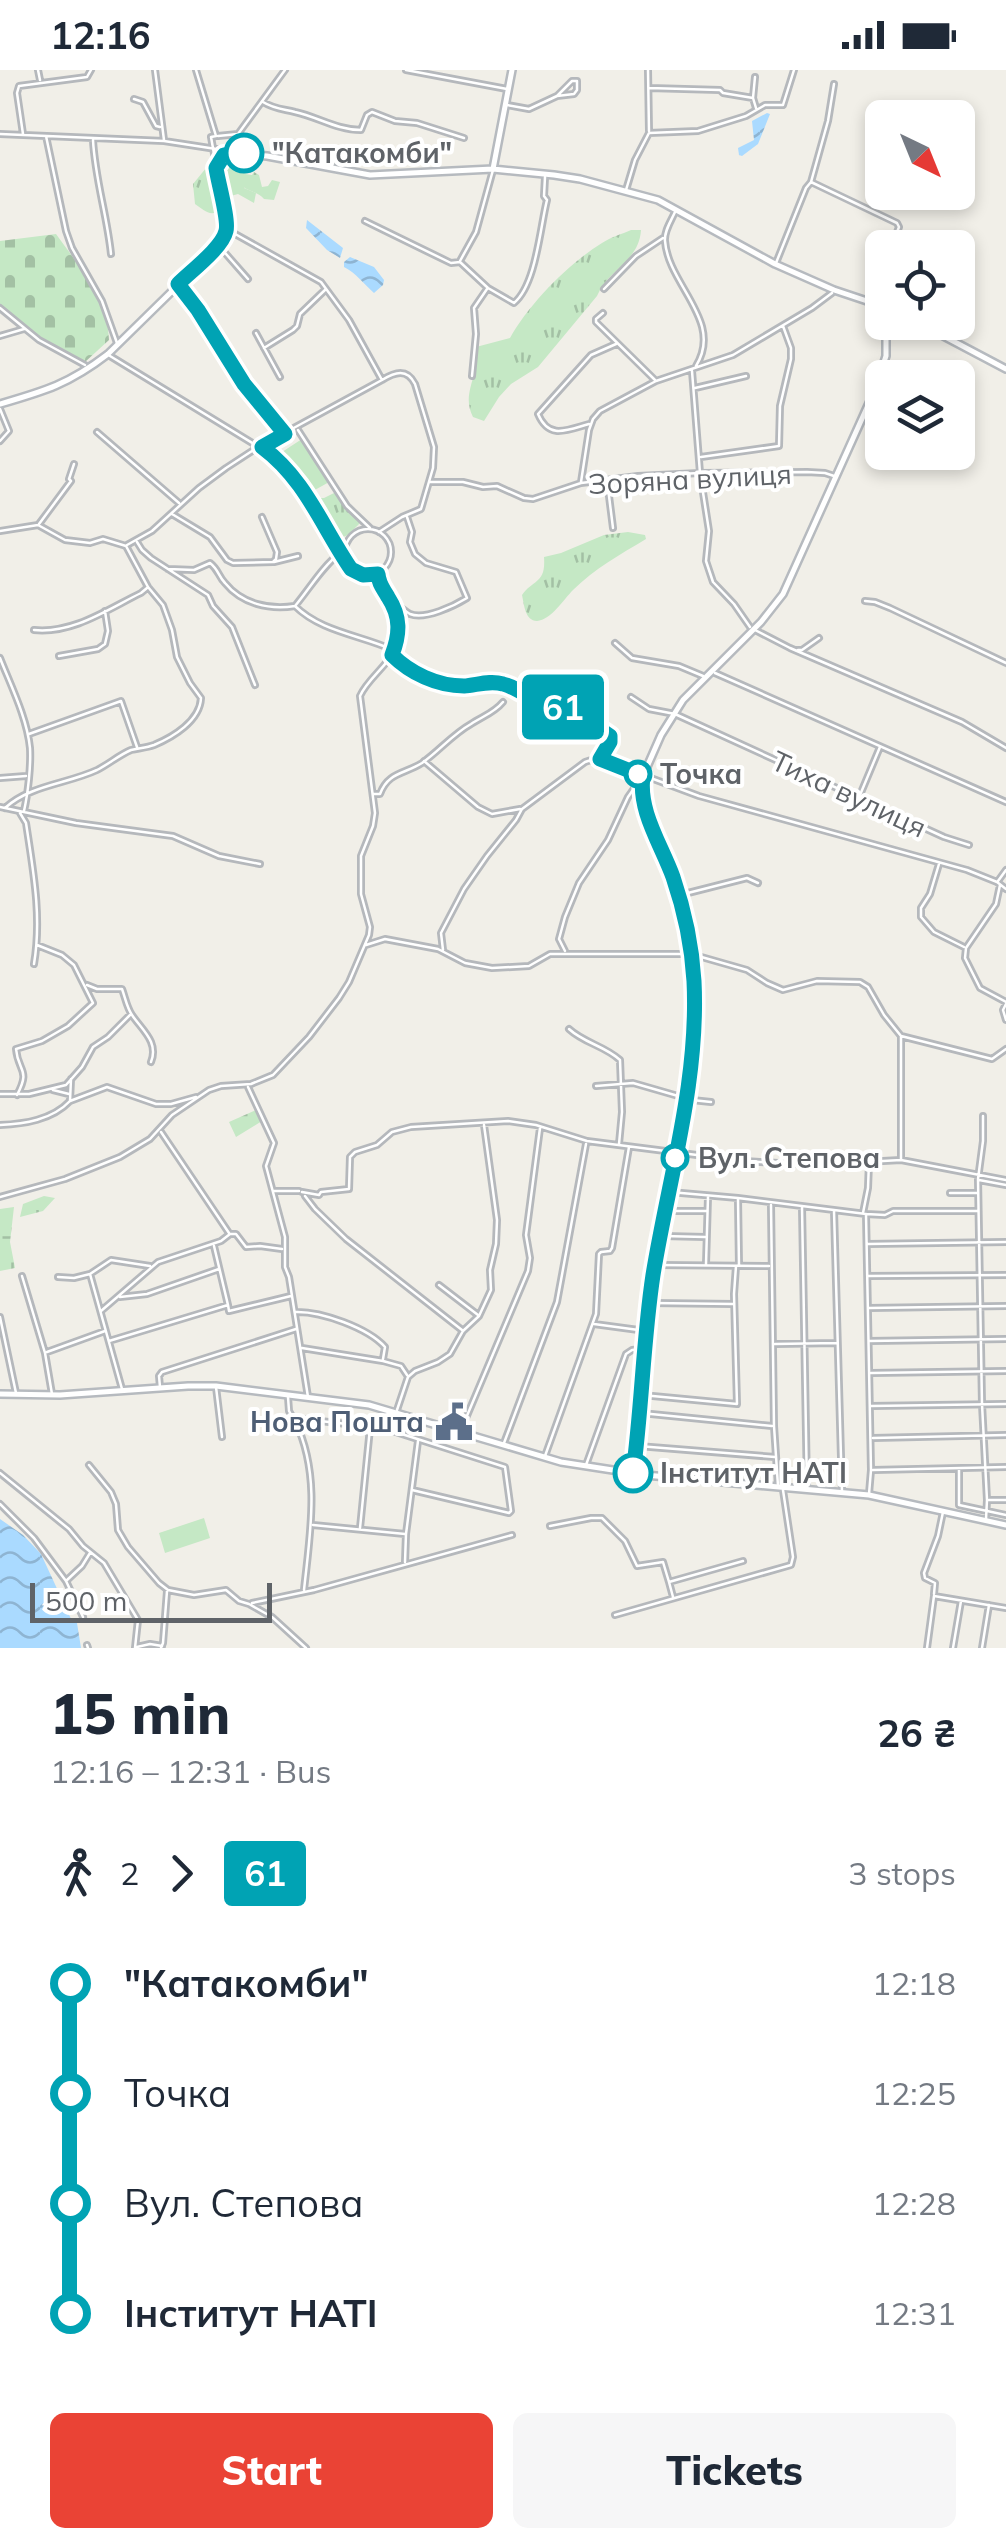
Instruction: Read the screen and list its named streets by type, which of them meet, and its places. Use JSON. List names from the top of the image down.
{
  "streets": {
    "street": ["Зоряна вулиця", "Тиха вулиця"]
  },
  "places": {
    "other": [
      "\"Катакомби\"",
      "Точка",
      "Вул. Степова",
      "Інститут НАТІ"
    ],
    "public building": ["Нова Пошта"]
  },
  "lines": ["bus line 61"],
  "scale_bar": "500 m",
  "north": "bottom right",
  "page": {
    "status": "12:16",
    "on_map": "61",
    "scale": "500 m",
    "heading": ["15 min", "12:16 – 12:31 · Bus", "26 ₴"],
    "legs": ["2", "61", "3 stops"],
    "list": [
      {
        "name": "\"Катакомби\"",
        "value": "12:18"
      },
      {
        "name": "Точка",
        "value": "12:25"
      },
      {
        "name": "Вул. Степова",
        "value": "12:28"
      },
      {
        "name": "Інститут НАТІ",
        "value": "12:31"
      }
    ],
    "buttons": ["Start", "Tickets"]
  }
}
